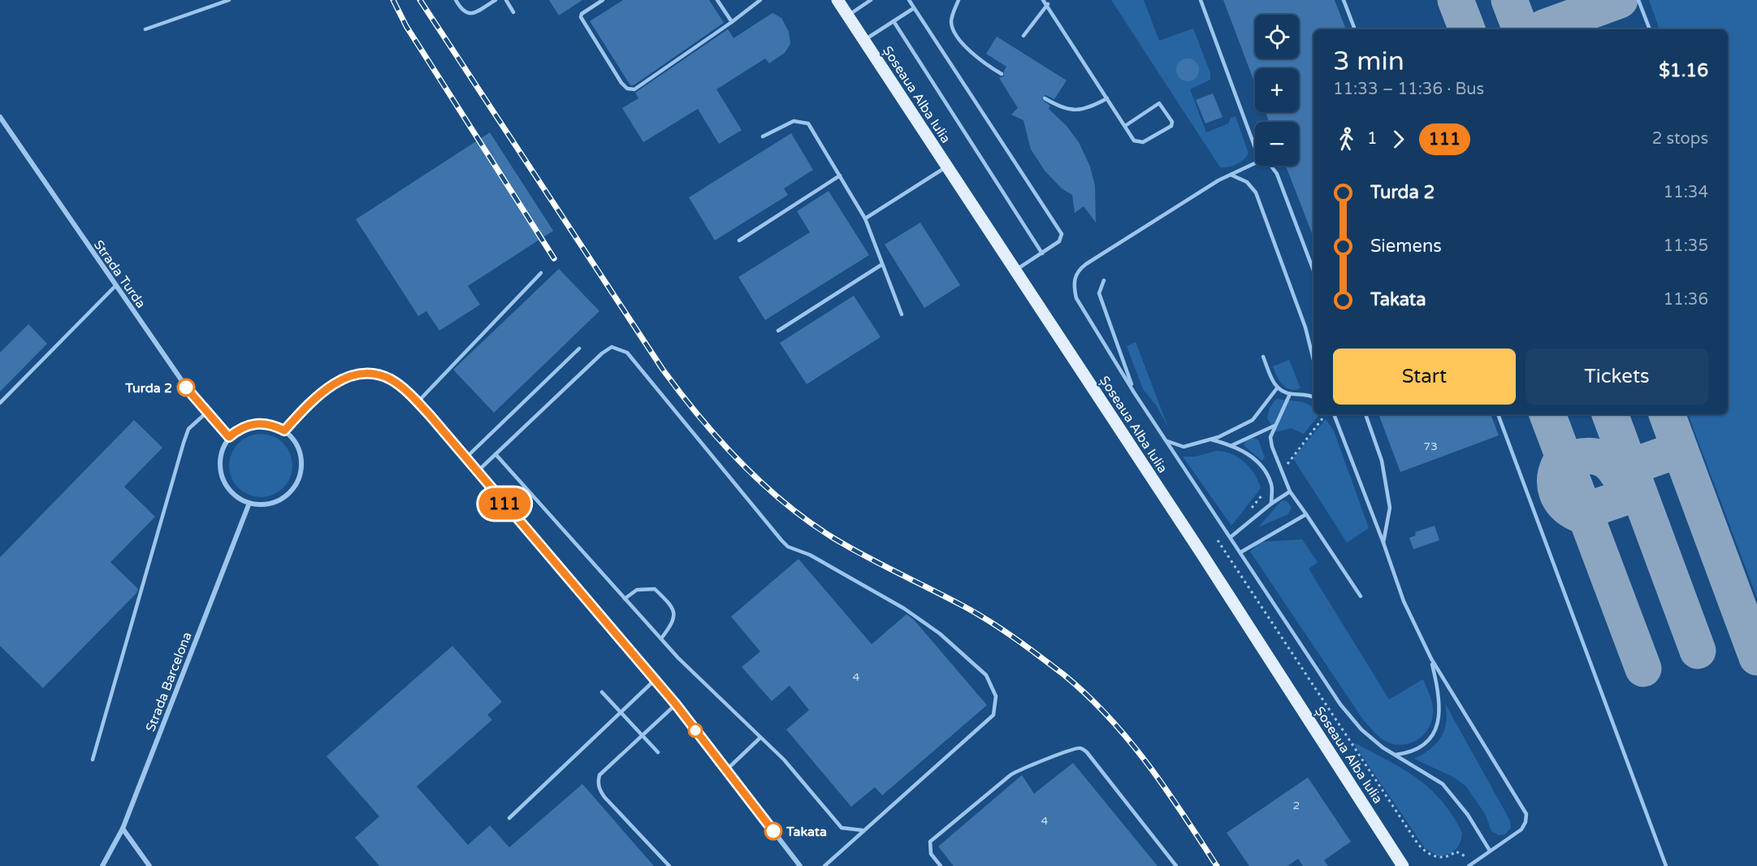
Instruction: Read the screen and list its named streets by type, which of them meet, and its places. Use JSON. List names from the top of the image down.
{
  "streets": {
    "main road": ["Șoseaua Alba Iulia"],
    "street": ["Strada Turda", "Strada Barcelona"]
  },
  "crossings": [
    ["Strada Turda", "Strada Barcelona"]
  ],
  "places": ["Turda 2", "Takata"],
  "lines": ["bus line 111"],
  "house_numbers": [
    "73",
    "4",
    "2",
    "4"
  ],
  "page": {
    "on_map": "111",
    "map_buttons": ["+", "−"],
    "heading": ["3 min", "11:33 – 11:36 · Bus", "$1.16"],
    "legs": ["1", "111", "2 stops"],
    "list": [
      {
        "name": "Turda 2",
        "value": "11:34"
      },
      {
        "name": "Siemens",
        "value": "11:35"
      },
      {
        "name": "Takata",
        "value": "11:36"
      }
    ],
    "buttons": ["Start", "Tickets"]
  }
}
